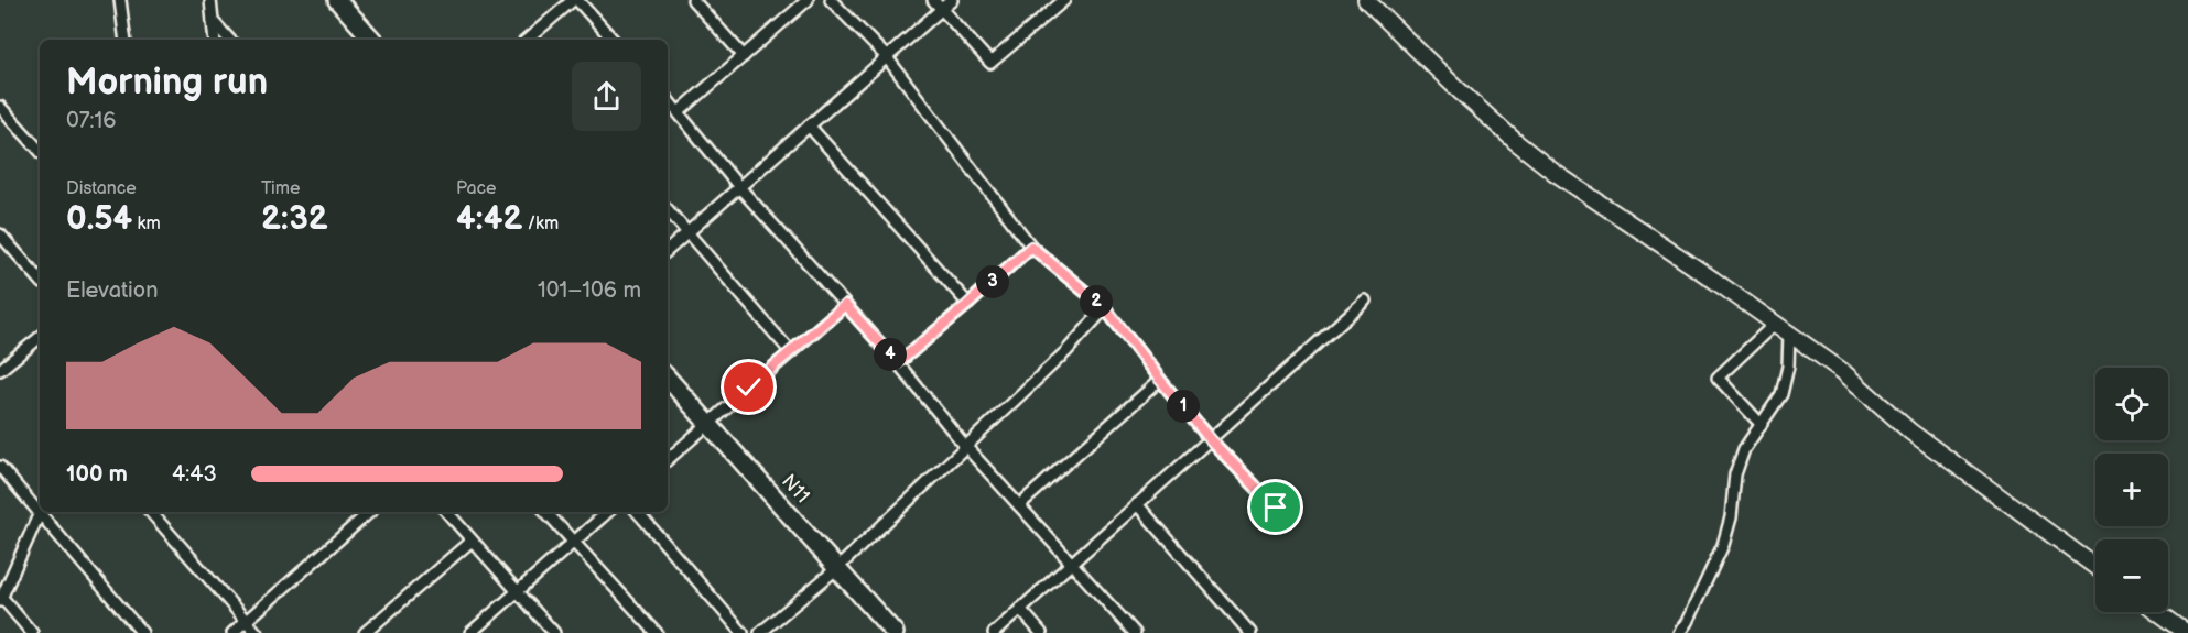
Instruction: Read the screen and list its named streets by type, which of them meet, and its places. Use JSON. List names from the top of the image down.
{
  "streets": {
    "main road": ["N11"]
  },
  "page": {
    "heading": ["Morning run", "07:16"],
    "stats": [
      ["Distance", "0.54 km"],
      ["Time", "2:32"],
      ["Pace", "4:42 /km"]
    ],
    "chart": ["Elevation", "101–106 m"],
    "pins": [
      "3",
      "2",
      "4",
      "1"
    ],
    "map_buttons": ["+", "−"],
    "list": [
      {
        "name": "100 m",
        "note": "4:43"
      }
    ]
  }
}
